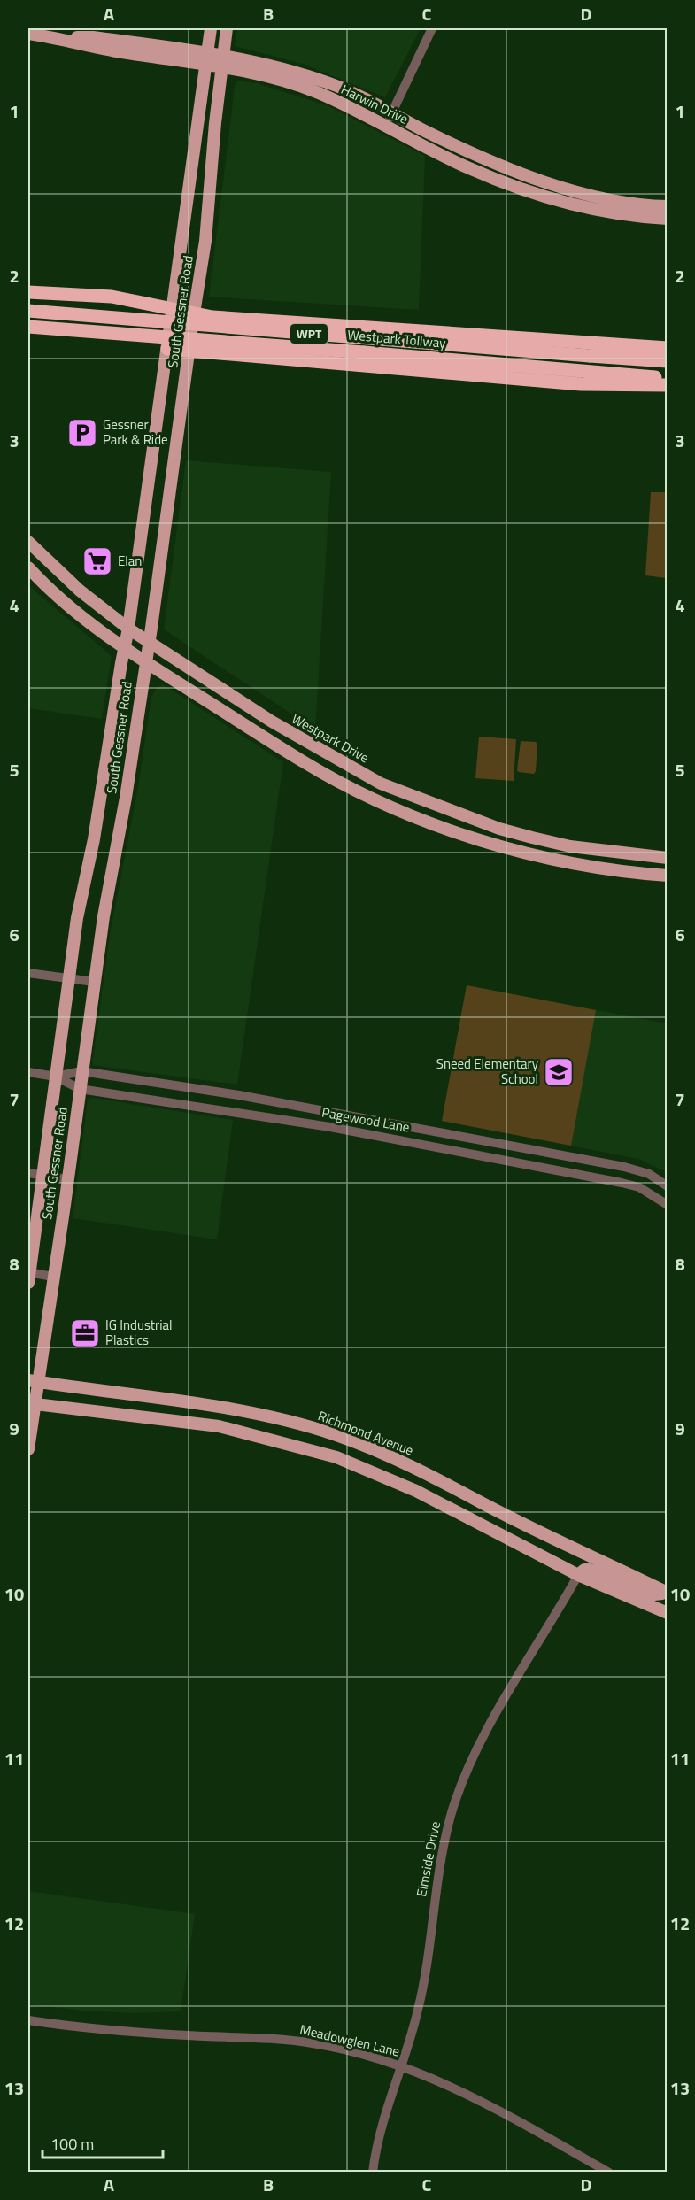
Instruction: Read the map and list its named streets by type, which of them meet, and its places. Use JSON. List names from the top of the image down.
{
  "streets": {
    "highway": ["WPT", "Westpark Tollway"],
    "main road": [
      "Harwin Drive",
      "South Gessner Road",
      "Westpark Drive",
      "Richmond Avenue"
    ],
    "street": ["Pagewood Lane", "Elmside Drive", "Meadowglen Lane"]
  },
  "crossings": [
    ["Harwin Drive", "South Gessner Road"],
    ["South Gessner Road", "Westpark Drive"],
    ["South Gessner Road", "Pagewood Lane"],
    ["South Gessner Road", "Richmond Avenue"],
    ["Elmside Drive", "Meadowglen Lane"]
  ],
  "places": {
    "parking": ["Gessner Park & Ride"],
    "supermarket": ["Elan"],
    "school or university": ["Sneed Elementary School"],
    "office": ["IG Industrial Plastics"]
  },
  "scale_bar": "100 m",
  "grid": {
    "columns": [
      "A",
      "B",
      "C",
      "D"
    ],
    "rows": [
      "1",
      "2",
      "3",
      "4",
      "5",
      "6",
      "7",
      "8",
      "9",
      "10",
      "11",
      "12",
      "13"
    ]
  }
}
